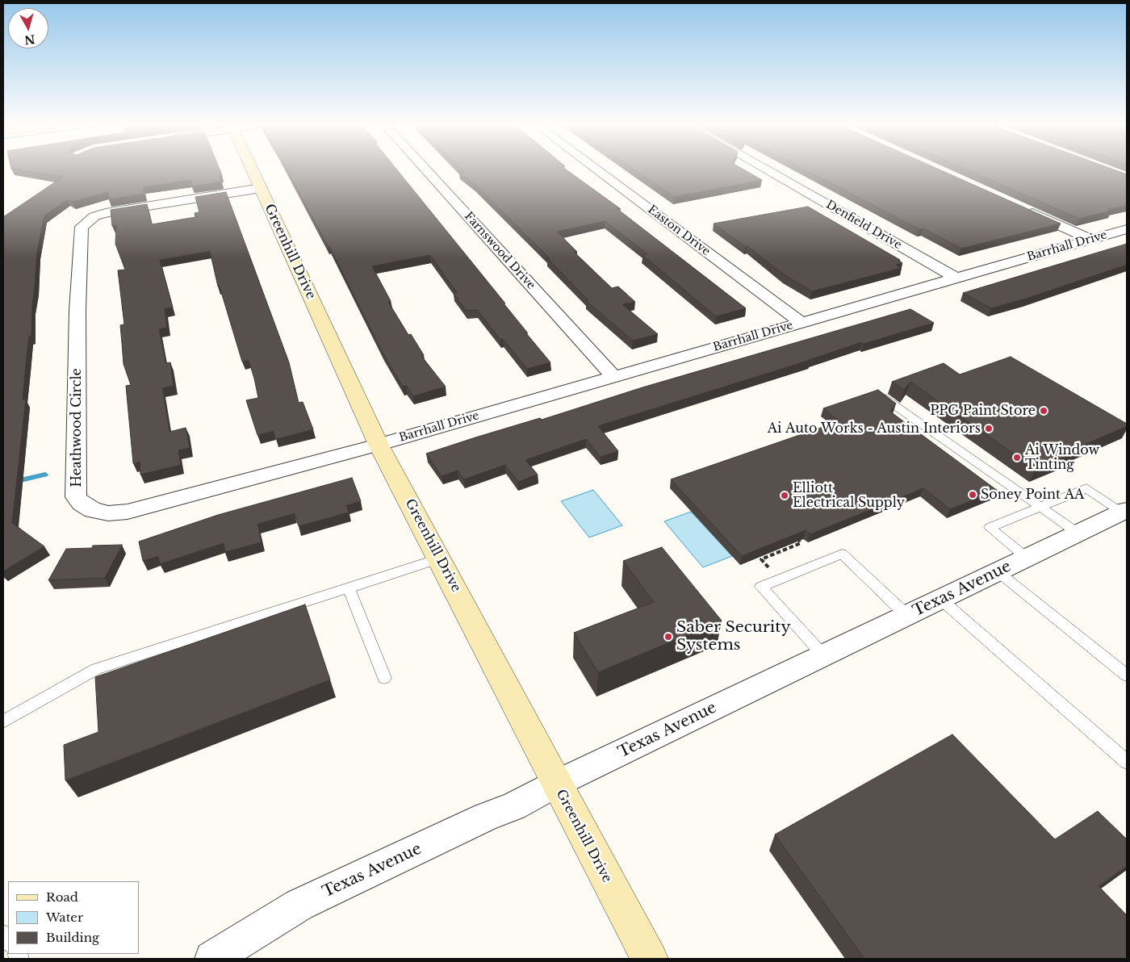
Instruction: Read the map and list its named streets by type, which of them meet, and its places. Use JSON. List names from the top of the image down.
{
  "streets": {
    "street": [
      "Denfield Drive",
      "Easton Drive",
      "Barrhall Drive",
      "Farnswood Drive",
      "Greenhill Drive",
      "Heathwood Circle",
      "Texas Avenue"
    ]
  },
  "crossings": [
    ["Denfield Drive", "Barrhall Drive"],
    ["Easton Drive", "Barrhall Drive"],
    ["Barrhall Drive", "Farnswood Drive"],
    ["Barrhall Drive", "Greenhill Drive"],
    ["Barrhall Drive", "Heathwood Circle"],
    ["Greenhill Drive", "Heathwood Circle"],
    ["Greenhill Drive", "Texas Avenue"]
  ],
  "places": [
    "PPG Paint Store",
    "Ai Auto Works - Austin Interiors",
    "Ai Window Tinting",
    "Soney Point AA",
    "Elliott Electrical Supply",
    "Saber Security Systems"
  ],
  "legend": ["Road", "Water", "Building"],
  "north": "bottom"
}
